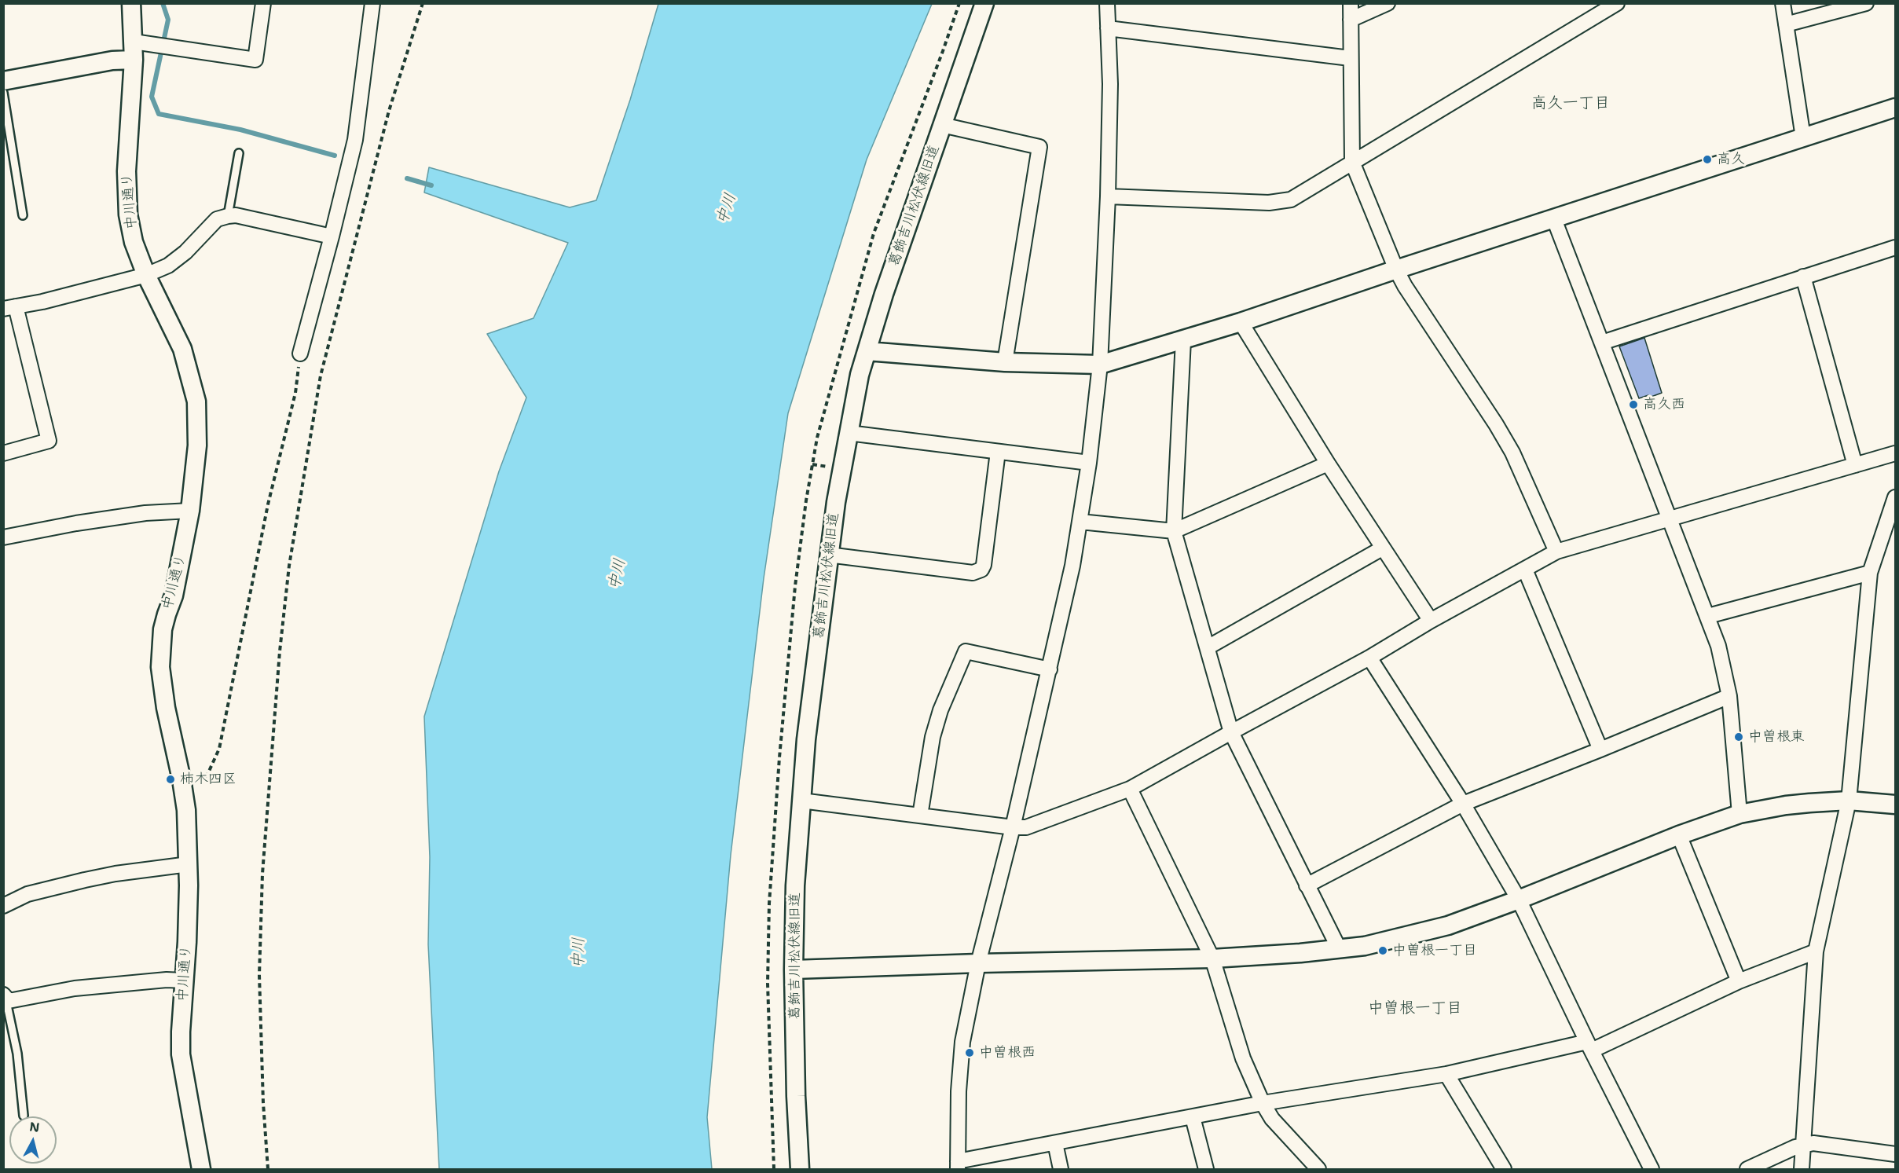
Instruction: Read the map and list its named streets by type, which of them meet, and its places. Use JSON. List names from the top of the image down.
{
  "streets": {
    "street": ["中川通り", "葛飾吉川松伏線旧道"]
  },
  "districts": ["高久一丁目", "中曽根一丁目"],
  "water": ["中川"],
  "places": [
    "高久",
    "高久西",
    "中曽根東",
    "柿木四区",
    "中曽根一丁目",
    "中曽根西"
  ],
  "north": "top"
}
